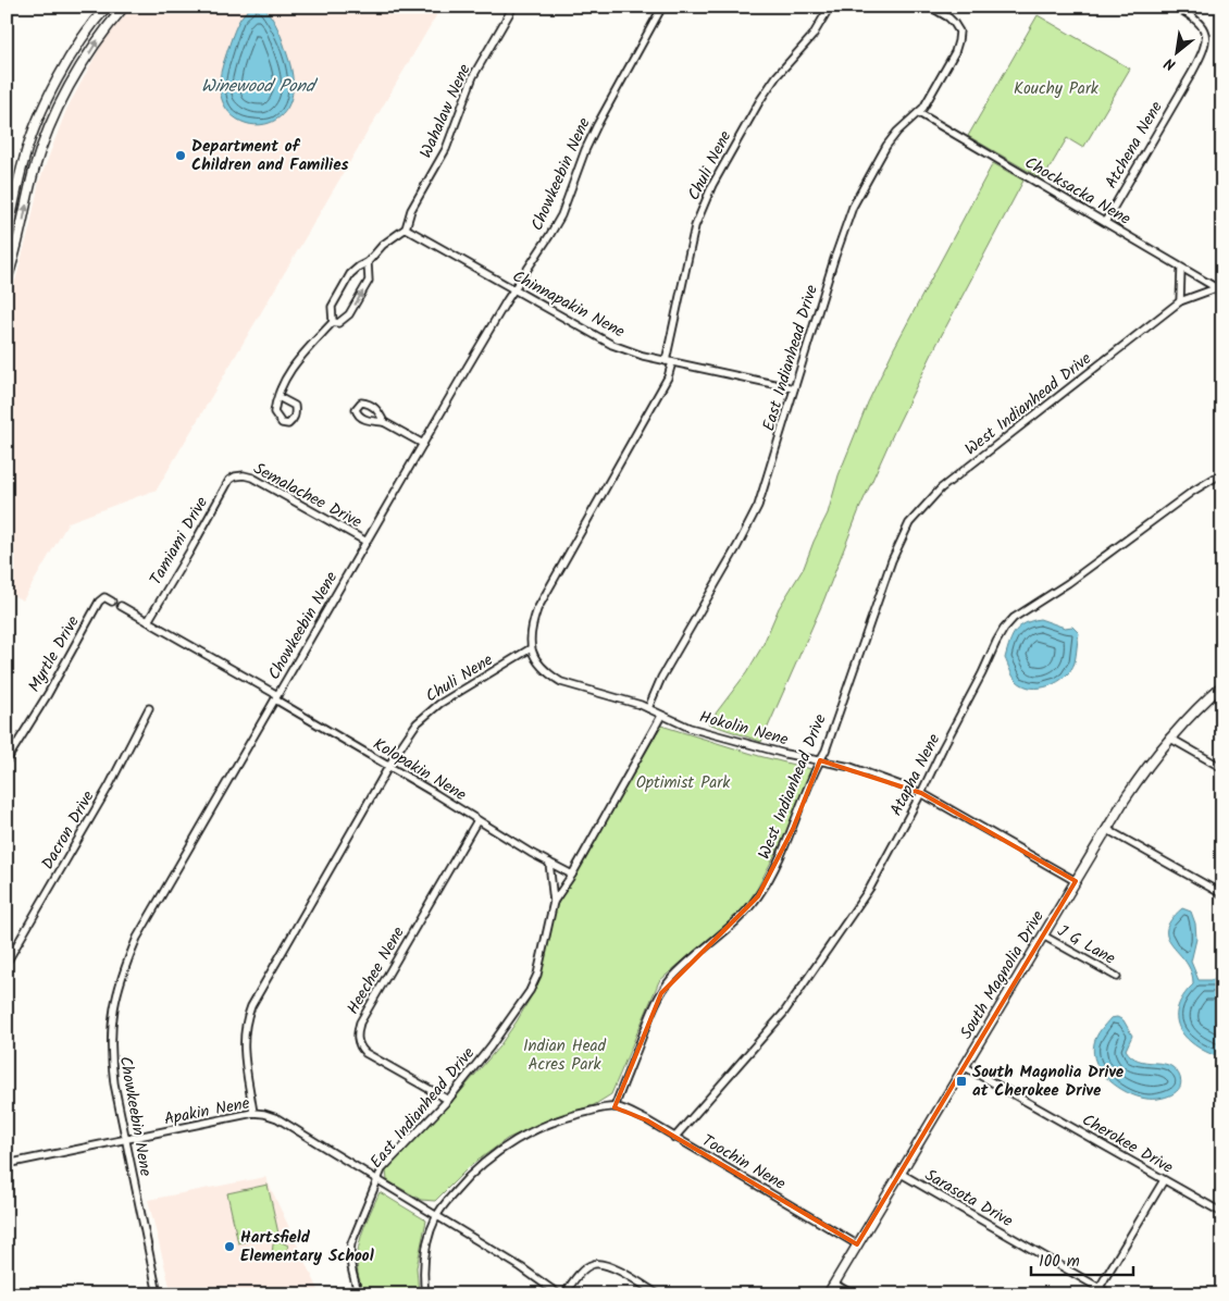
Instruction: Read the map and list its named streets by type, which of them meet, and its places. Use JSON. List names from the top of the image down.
{
  "streets": {
    "main road": ["South Magnolia Drive"],
    "street": [
      "Wahalaw Nene",
      "Atchena Nene",
      "Chuli Nene",
      "Chowkeebin Nene",
      "Chocksacka Nene",
      "Chinnapakin Nene",
      "East Indianhead Drive",
      "West Indianhead Drive",
      "Semalachee Drive",
      "Tamiami Drive",
      "Myrtle Drive",
      "Hokolin Nene",
      "Kolopakin Nene",
      "Atapha Nene",
      "Dacron Drive",
      "J G Lane",
      "Heechee Nene",
      "Apakin Nene",
      "Cherokee Drive",
      "Toochin Nene",
      "Sarasota Drive"
    ]
  },
  "crossings": [
    ["Wahalaw Nene", "Chinnapakin Nene"],
    ["Atchena Nene", "Chocksacka Nene"],
    ["Chuli Nene", "Chinnapakin Nene"],
    ["Chuli Nene", "Hokolin Nene"],
    ["Chuli Nene", "Kolopakin Nene"],
    ["Chuli Nene", "Apakin Nene"],
    ["Chowkeebin Nene", "Chinnapakin Nene"],
    ["Chowkeebin Nene", "Semalachee Drive"],
    ["Chowkeebin Nene", "Kolopakin Nene"],
    ["Chowkeebin Nene", "Apakin Nene"],
    ["Chocksacka Nene", "East Indianhead Drive"],
    ["Chocksacka Nene", "West Indianhead Drive"],
    ["Chinnapakin Nene", "East Indianhead Drive"],
    ["East Indianhead Drive", "Hokolin Nene"],
    ["East Indianhead Drive", "Kolopakin Nene"],
    ["East Indianhead Drive", "Heechee Nene"],
    ["East Indianhead Drive", "Apakin Nene"],
    ["West Indianhead Drive", "Hokolin Nene"],
    ["West Indianhead Drive", "Toochin Nene"],
    ["Semalachee Drive", "Tamiami Drive"],
    ["Tamiami Drive", "Kolopakin Nene"],
    ["Hokolin Nene", "Atapha Nene"],
    ["Hokolin Nene", "South Magnolia Drive"],
    ["Kolopakin Nene", "Heechee Nene"],
    ["Atapha Nene", "Toochin Nene"],
    ["J G Lane", "South Magnolia Drive"],
    ["South Magnolia Drive", "Cherokee Drive"],
    ["South Magnolia Drive", "Toochin Nene"],
    ["South Magnolia Drive", "Sarasota Drive"]
  ],
  "water": ["Winewood Pond"],
  "parks": ["Kouchy Park", "Optimist Park", "Indian Head Acres Park"],
  "places": {
    "other": ["Department of Children and Families", "Hartsfield Elementary School"],
    "transit": ["South Magnolia Drive at Cherokee Drive"]
  },
  "scale_bar": "100 m",
  "north": "bottom left"
}
